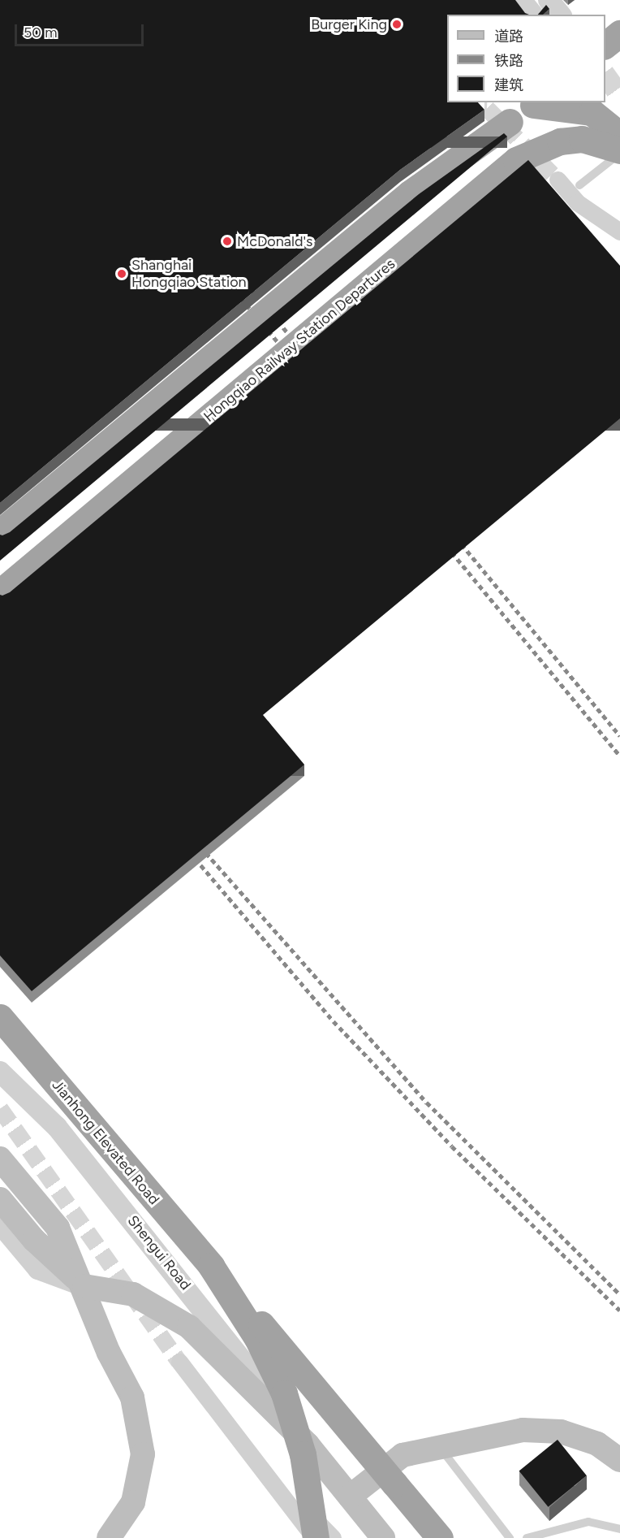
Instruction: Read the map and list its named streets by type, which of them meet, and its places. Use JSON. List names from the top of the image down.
{
  "streets": {
    "highway": ["Hongqiao Railway Station Departures", "Jianhong Elevated Road"],
    "main road": ["Shengui Road"]
  },
  "places": ["Burger King", "McDonald's", "Shanghai Hongqiao Station"],
  "legend": ["道路", "铁路", "建筑"],
  "scale_bar": "50 m"
}
